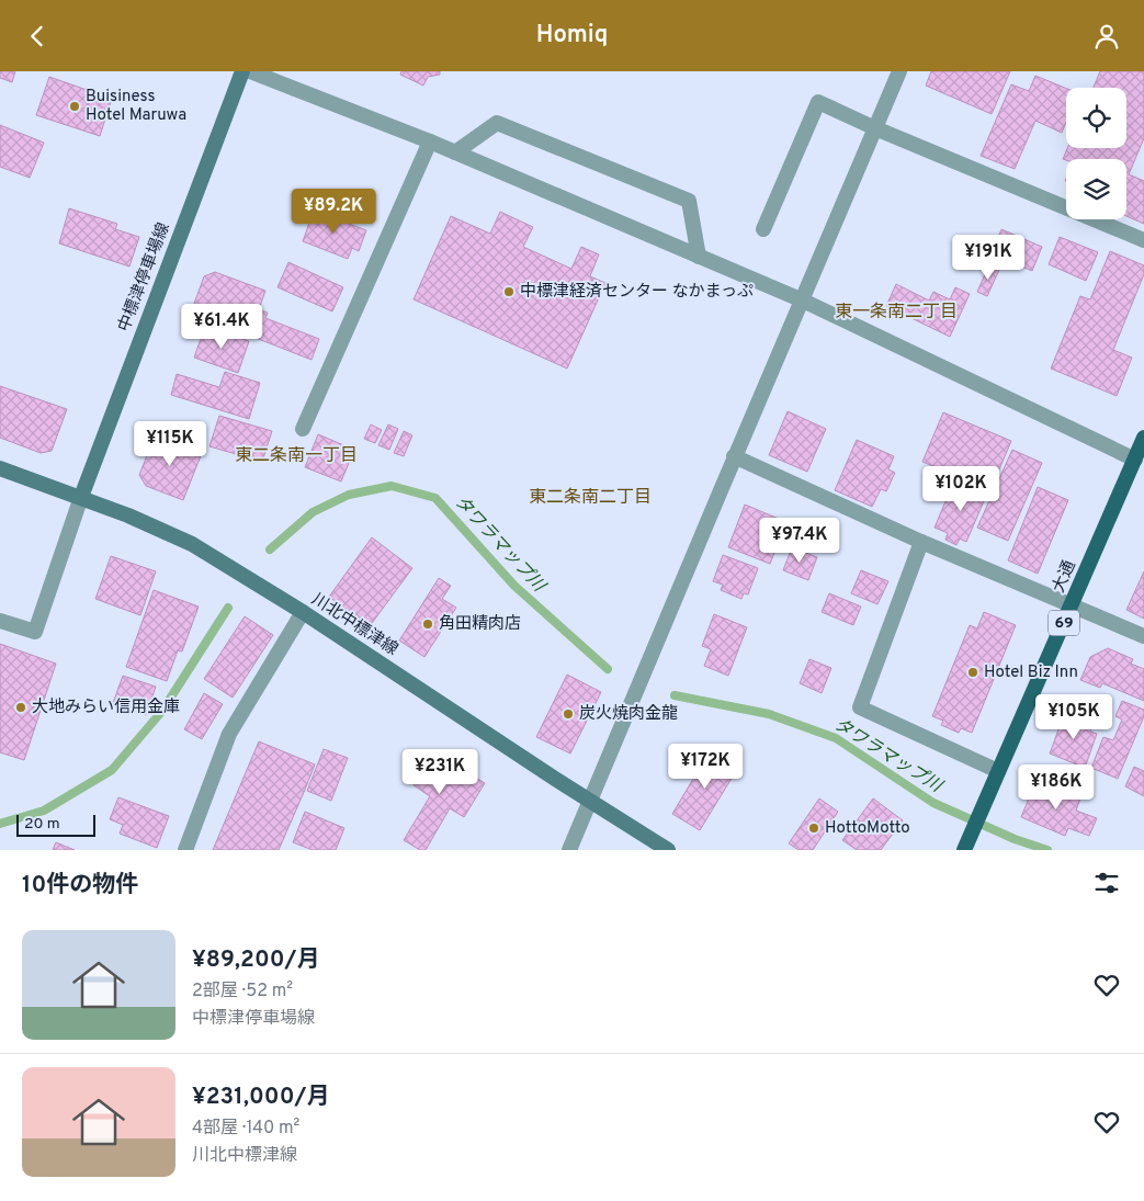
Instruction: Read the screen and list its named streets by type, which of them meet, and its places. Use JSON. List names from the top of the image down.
{
  "streets": {
    "main road": [
      "中標津停車場線",
      "大通",
      "69",
      "川北中標津線"
    ]
  },
  "crossings": [
    ["中標津停車場線", "川北中標津線"]
  ],
  "districts": ["東一条南二丁目", "東二条南一丁目", "東二条南二丁目"],
  "water": ["タワラマップ川"],
  "places": [
    "Buisiness Hotel Maruwa",
    "中標津経済センター なかまっぷ",
    "角田精肉店",
    "Hotel Biz Inn",
    "大地みらい信用金庫",
    "炭火焼肉金龍",
    "HottoMotto"
  ],
  "scale_bar": "20 m",
  "page": {
    "header": "Homiq",
    "price": [
      "¥89.2K",
      "¥191K",
      "¥61.4K",
      "¥115K",
      "¥102K",
      "¥97.4K",
      "¥105K",
      "¥172K",
      "¥231K",
      "¥186K"
    ],
    "scale": "20 m",
    "heading": "10件の物件",
    "list": [
      {
        "name": "¥89,200/月",
        "note": "2部屋 · 52 m² · 中標津停車場線"
      },
      {
        "name": "¥231,000/月",
        "note": "4部屋 · 140 m² · 川北中標津線"
      }
    ]
  }
}
